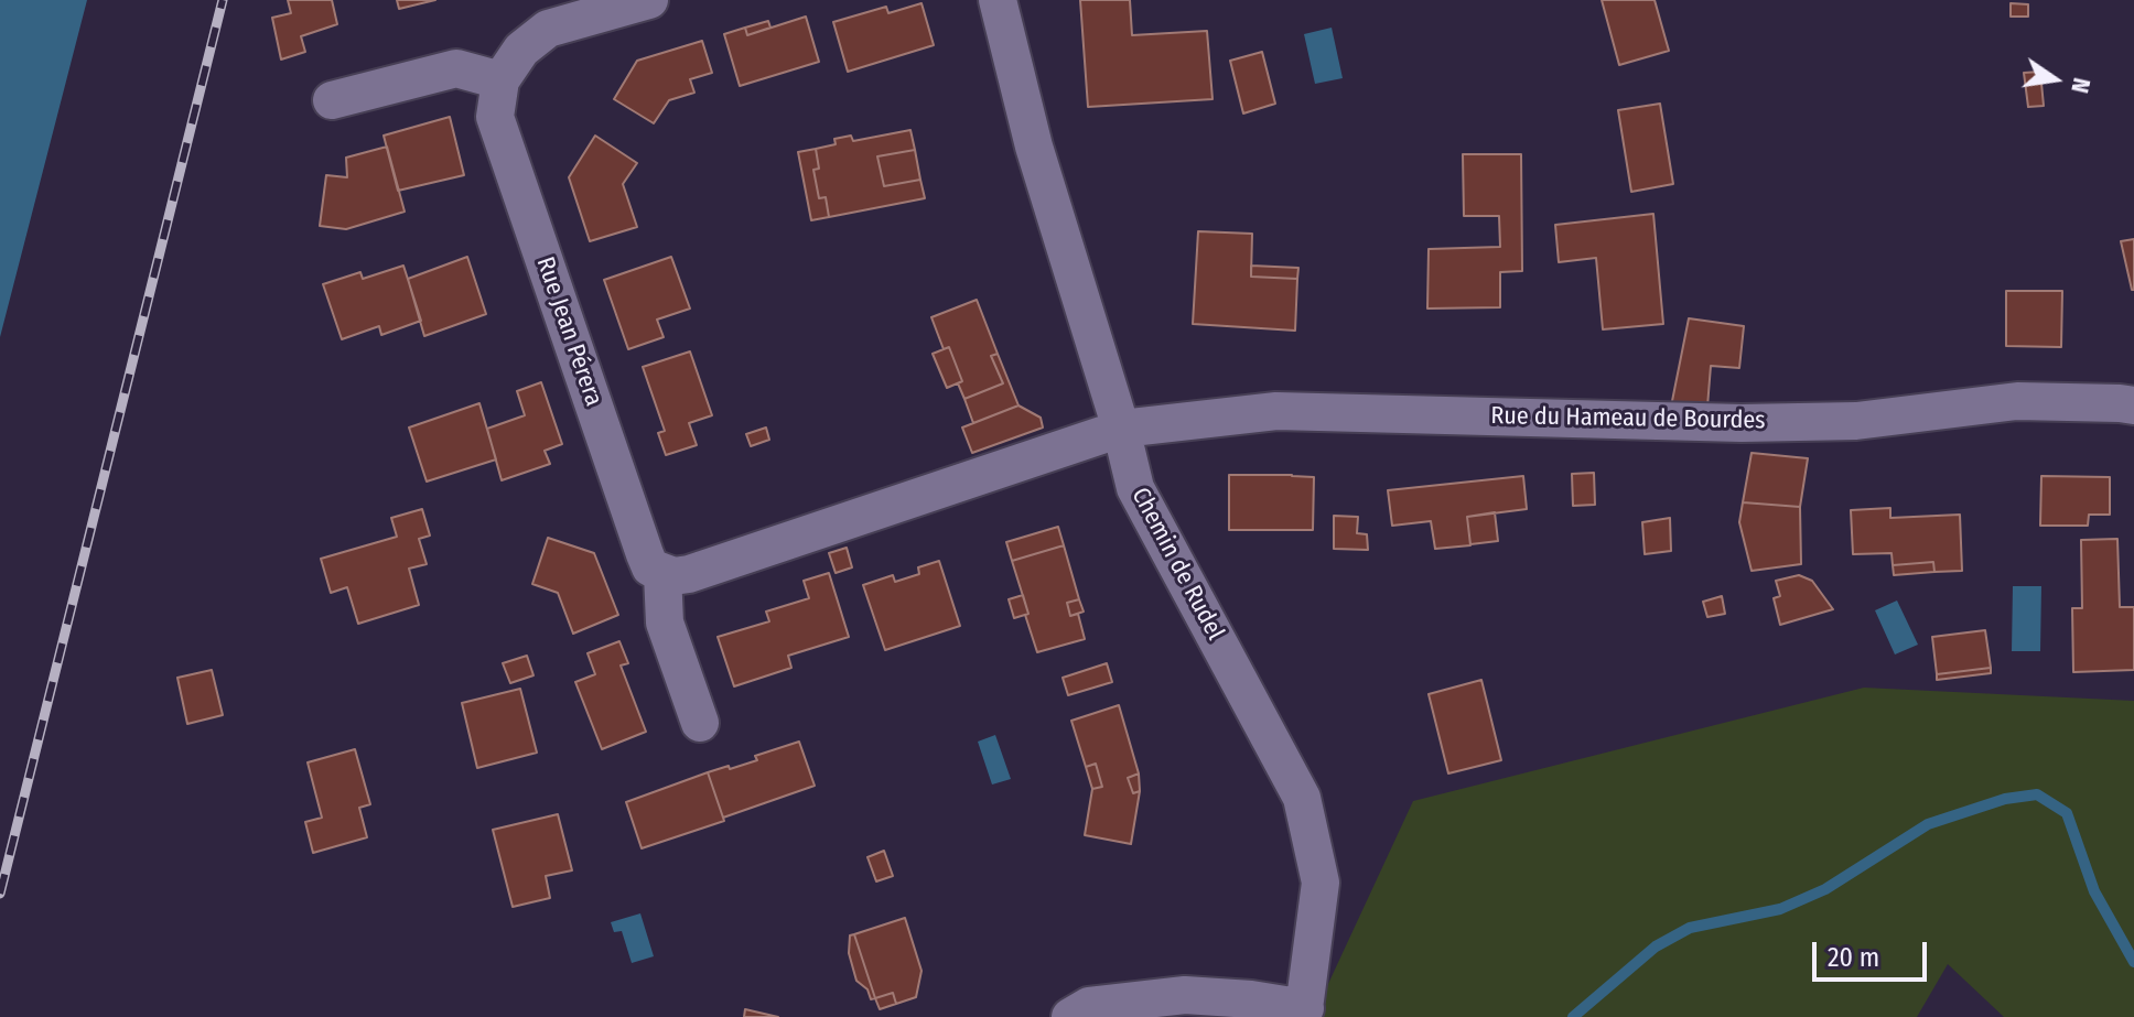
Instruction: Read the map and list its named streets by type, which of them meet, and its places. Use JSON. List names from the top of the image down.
{
  "streets": {
    "street": ["Rue Jean Pérera", "Rue du Hameau de Bourdes", "Chemin de Rudel"]
  },
  "crossings": [
    ["Rue du Hameau de Bourdes", "Chemin de Rudel"]
  ],
  "scale_bar": "20 m",
  "north": "right"
}
